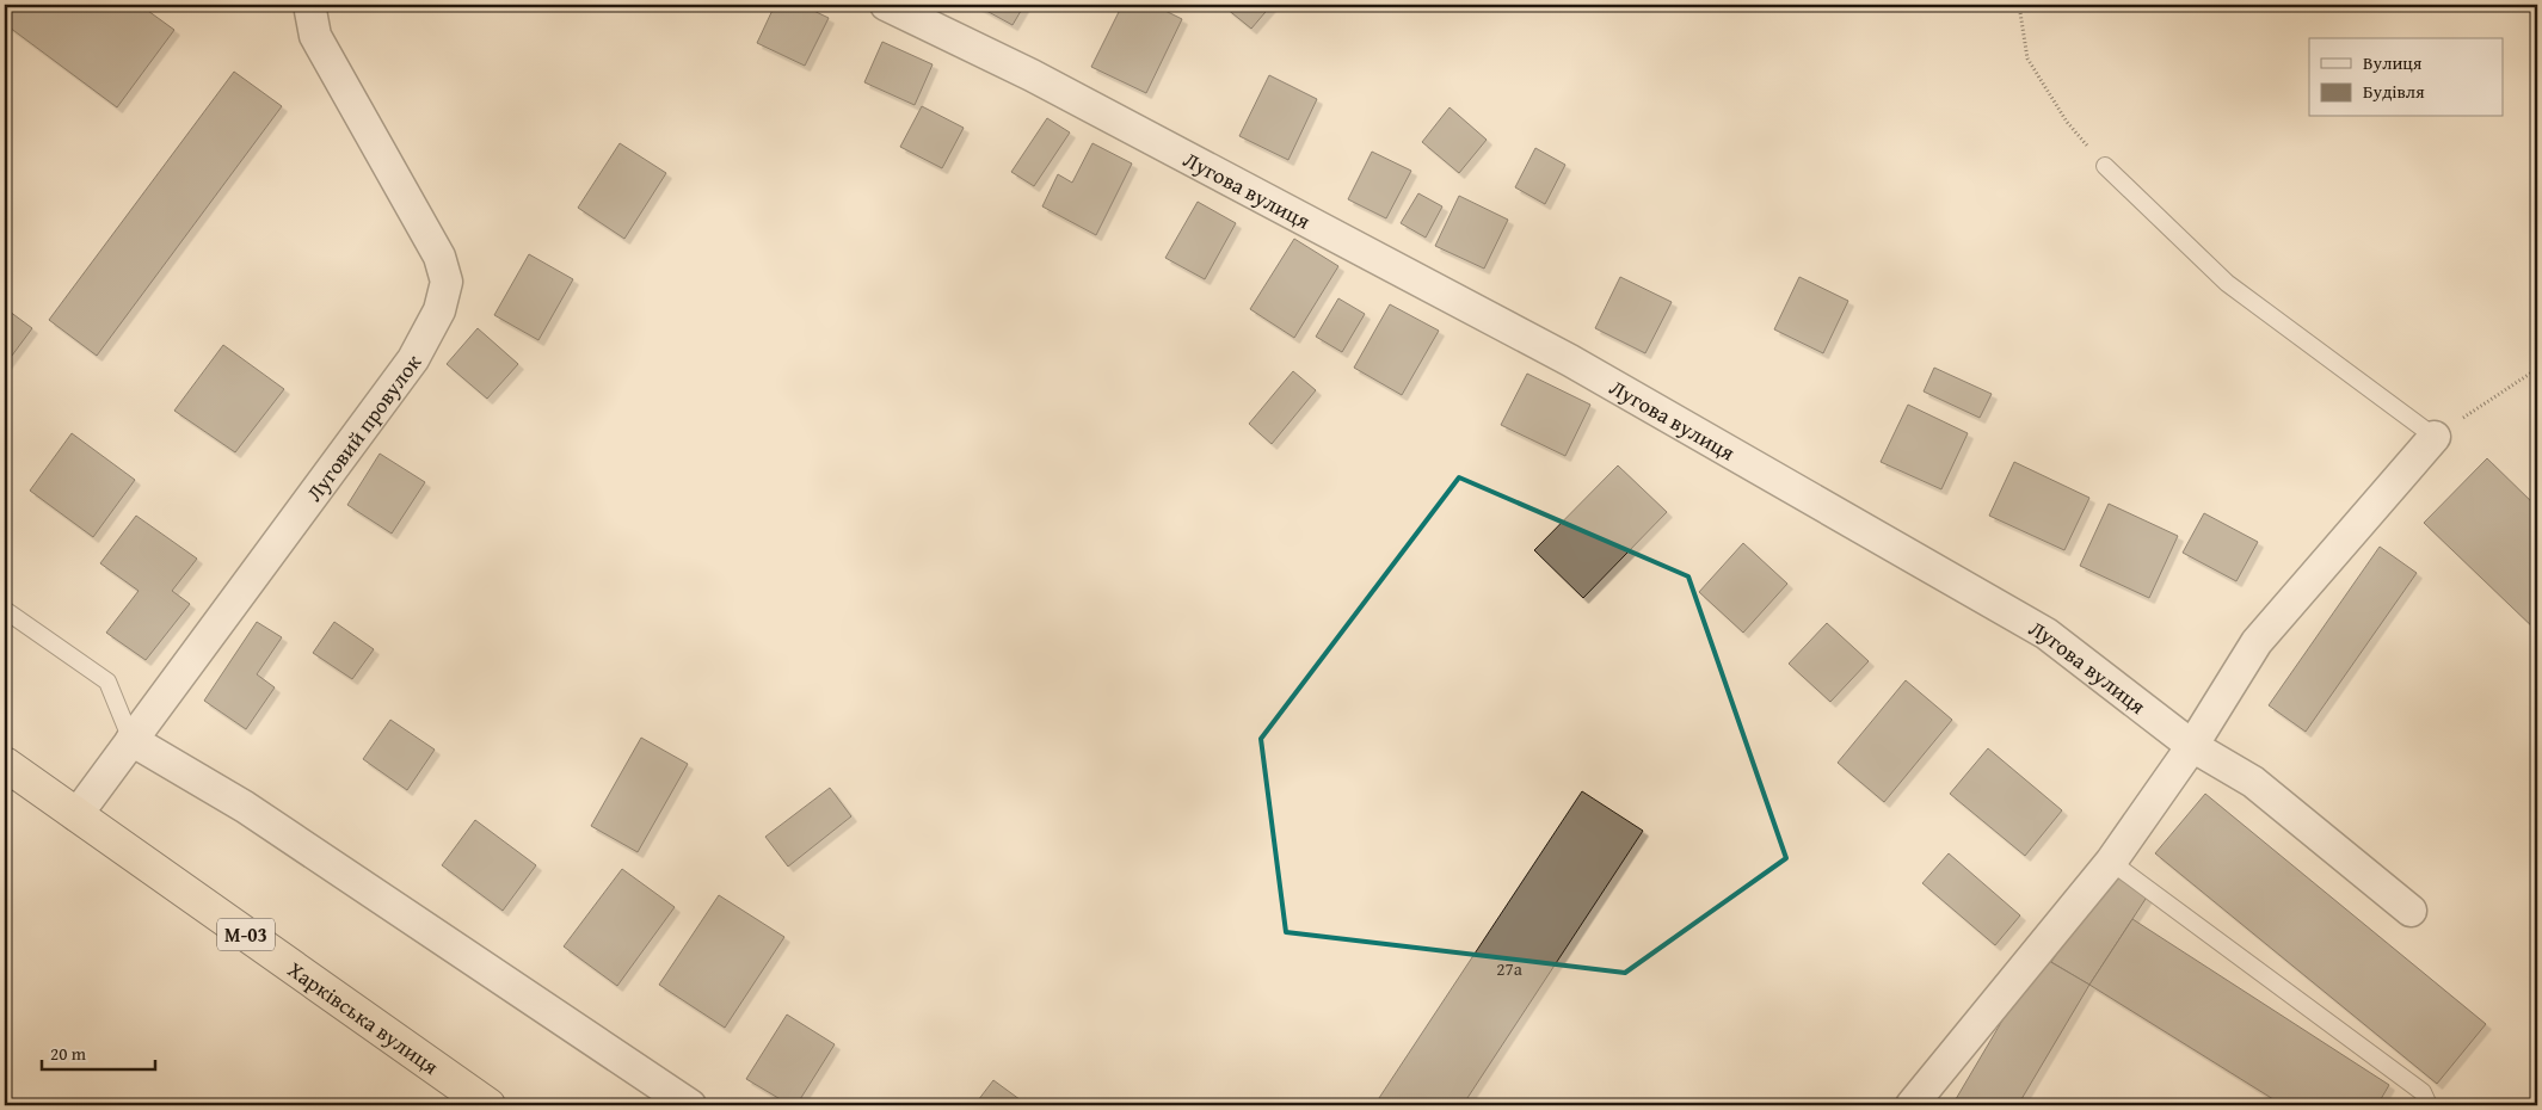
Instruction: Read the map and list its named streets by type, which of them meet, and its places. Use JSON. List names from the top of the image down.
{
  "streets": {
    "highway": ["М-03", "Харківська вулиця"],
    "street": ["Лугова вулиця", "Луговий провулок"]
  },
  "crossings": [
    ["Луговий провулок", "Харківська вулиця"]
  ],
  "house_numbers": ["27а"],
  "legend": ["Вулиця", "Будівля"],
  "scale_bar": "20 m"
}
